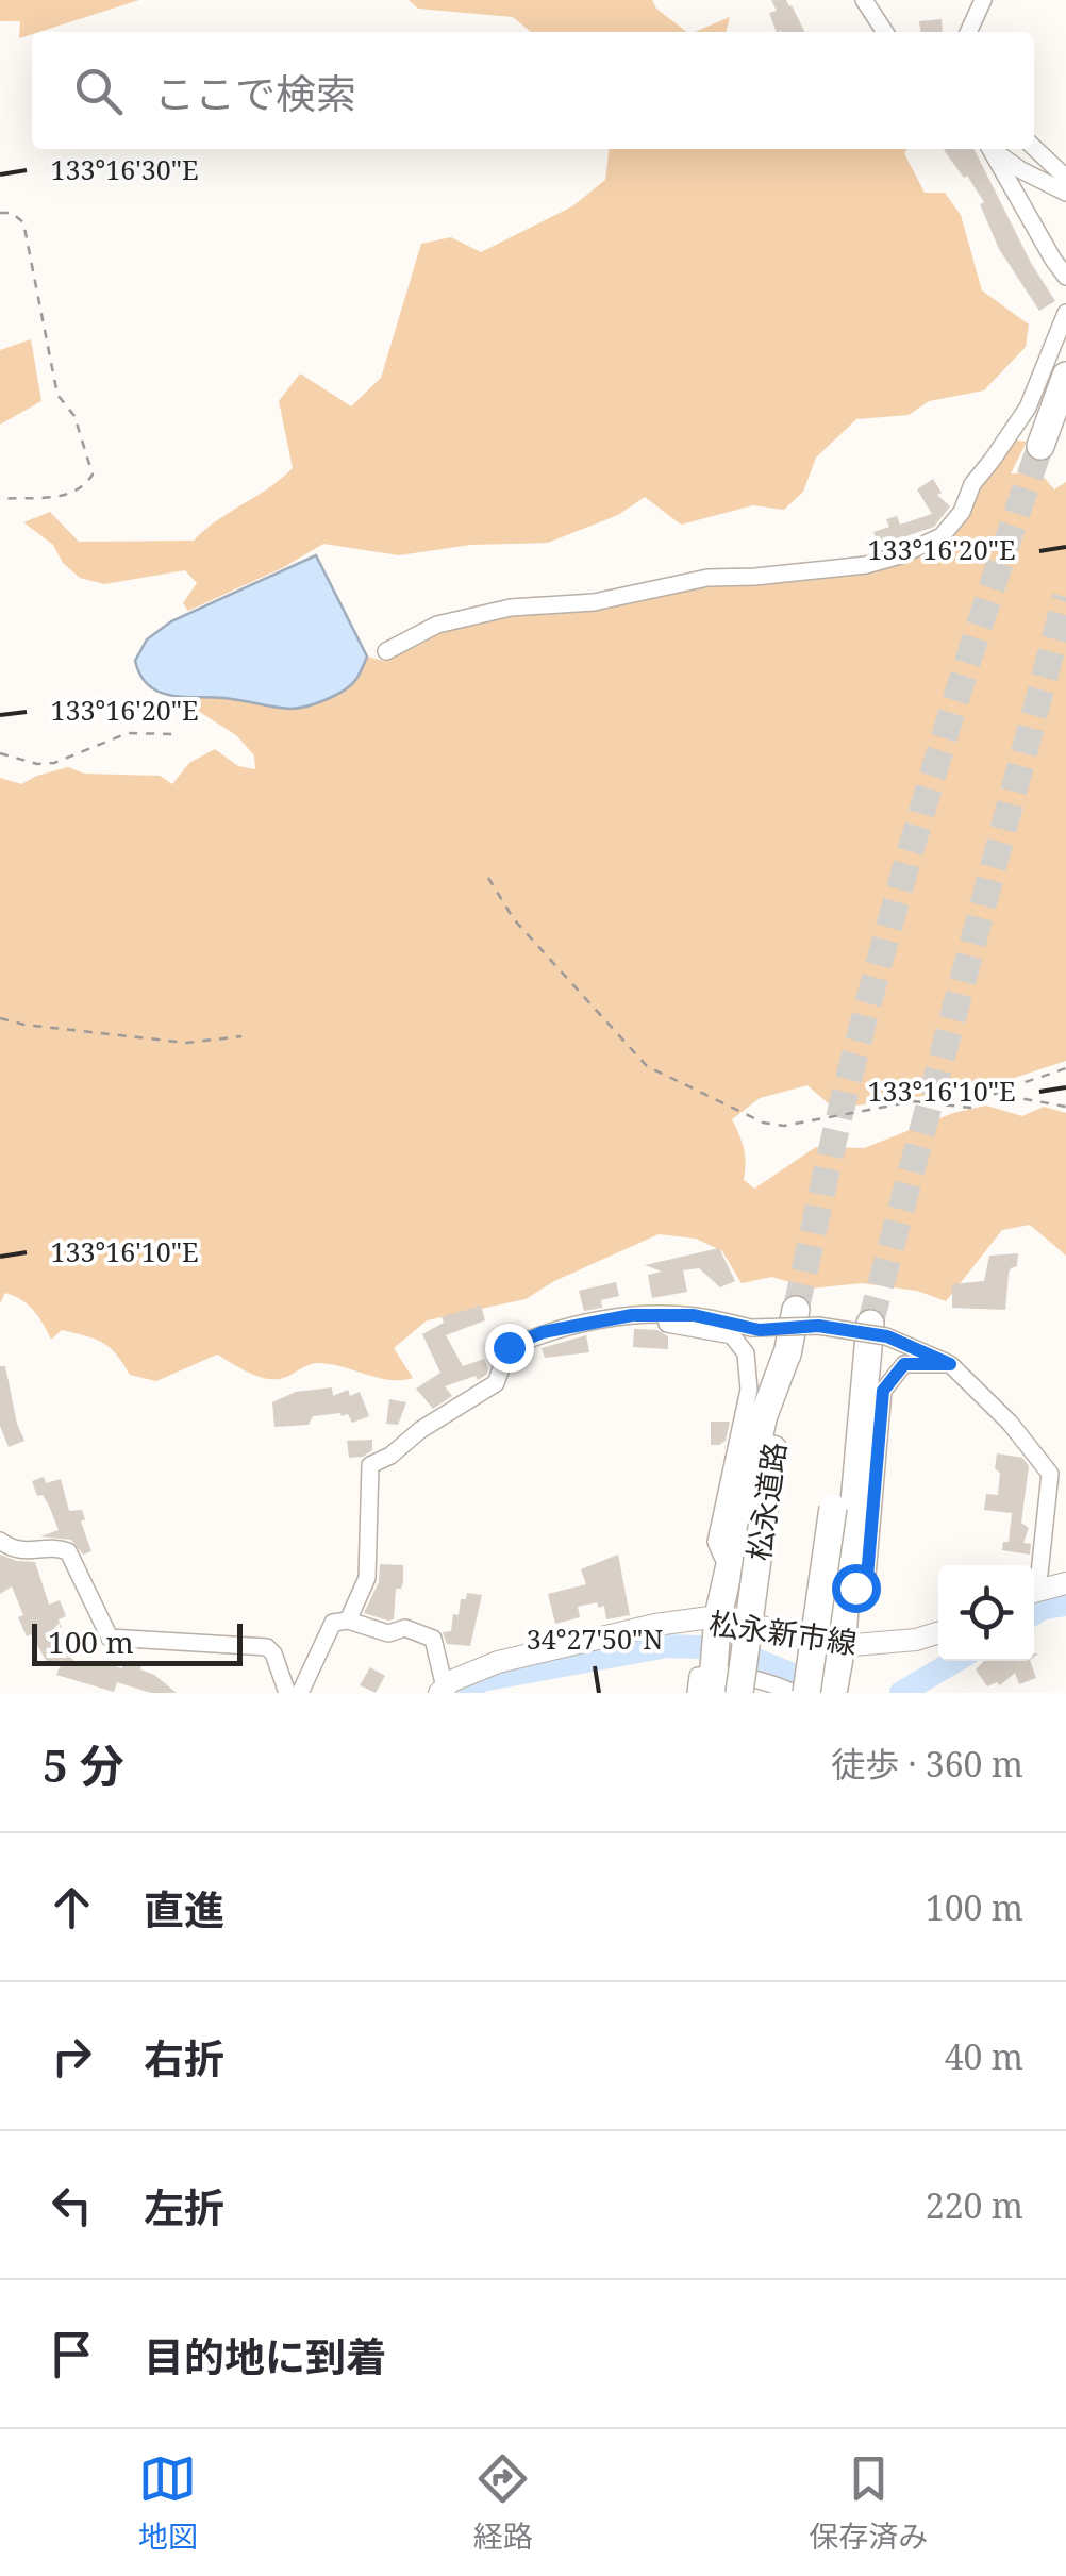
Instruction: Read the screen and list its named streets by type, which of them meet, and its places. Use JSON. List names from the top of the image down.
{
  "streets": {
    "highway": ["松永道路"],
    "main road": ["松永新市線"]
  },
  "scale_bar": "100 m",
  "page": {
    "search": "ここで検索",
    "scale": "100 m",
    "heading": ["5 分", "徒歩 · 360 m"],
    "list": [
      ["直進", "100 m"],
      ["右折", "40 m"],
      ["左折", "220 m"],
      "目的地に到着"
    ],
    "nav": ["地図", "経路", "保存済み"]
  },
  "coordinates": [
    "133°16'30\"E",
    "133°16'20\"E",
    "133°16'10\"E",
    "34°27'50\"N"
  ]
}
